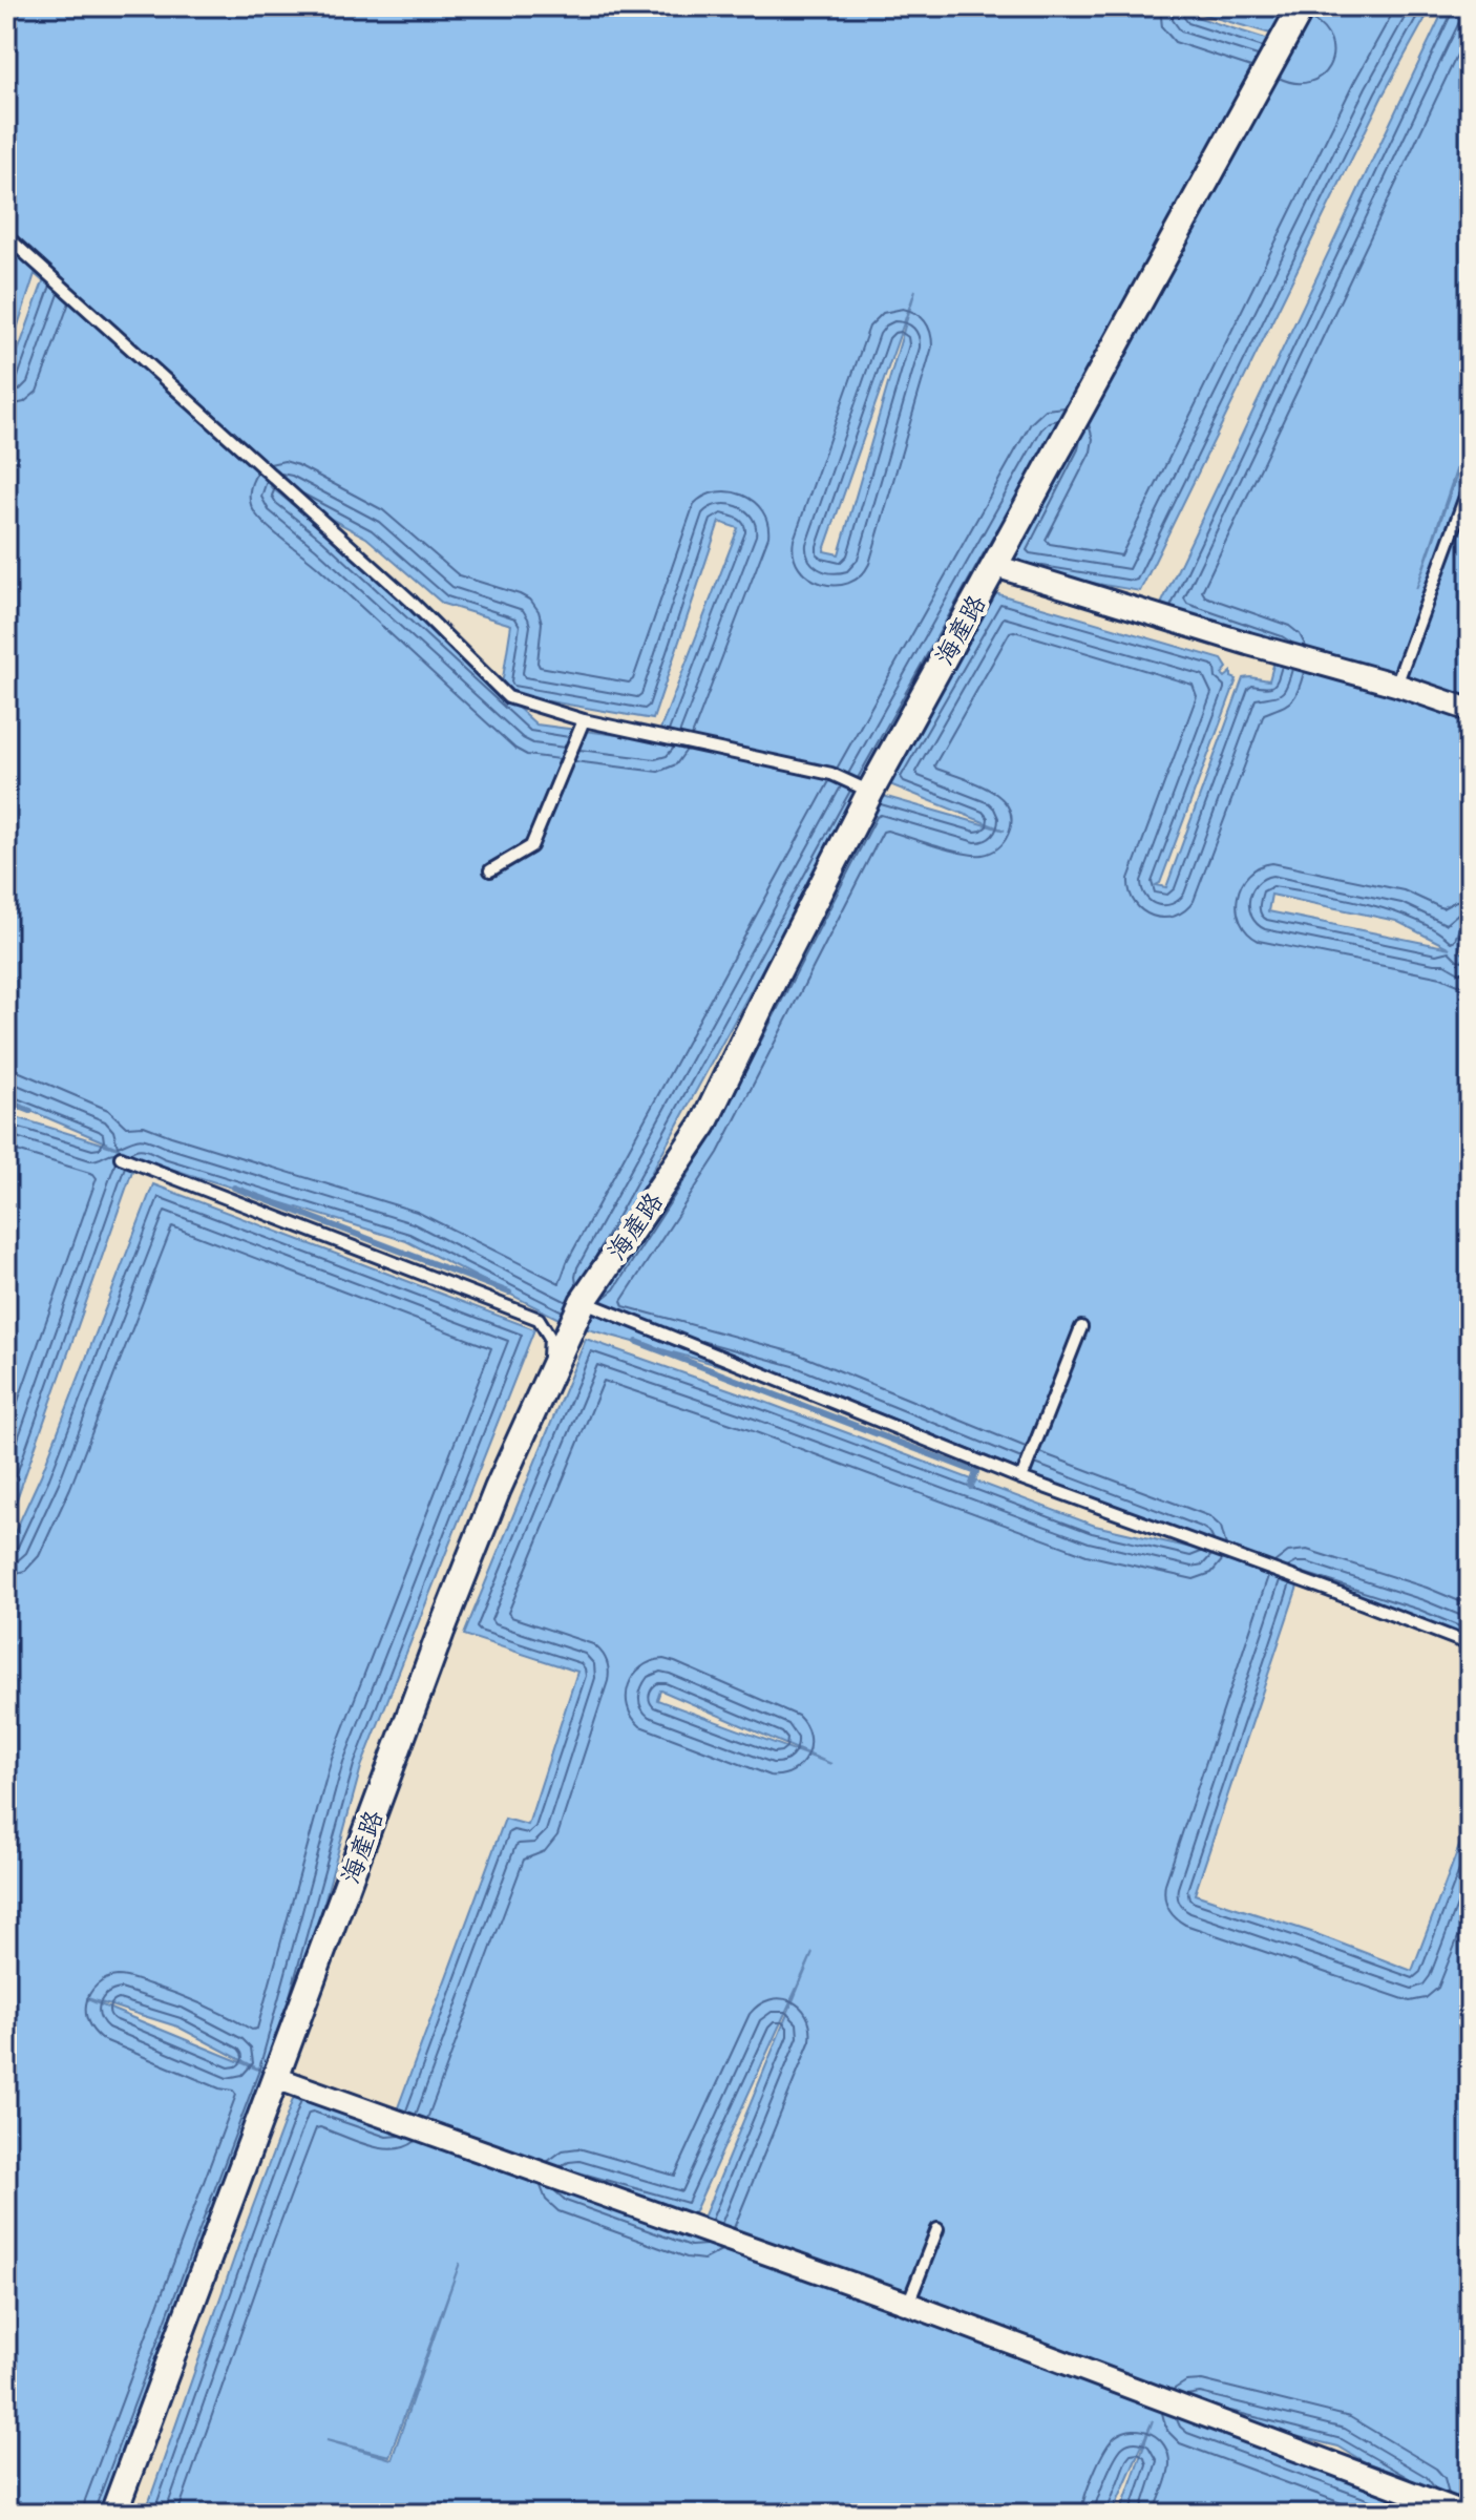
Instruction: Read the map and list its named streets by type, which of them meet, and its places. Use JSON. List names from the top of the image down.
{
  "streets": {
    "street": ["海產路"]
  }
}
